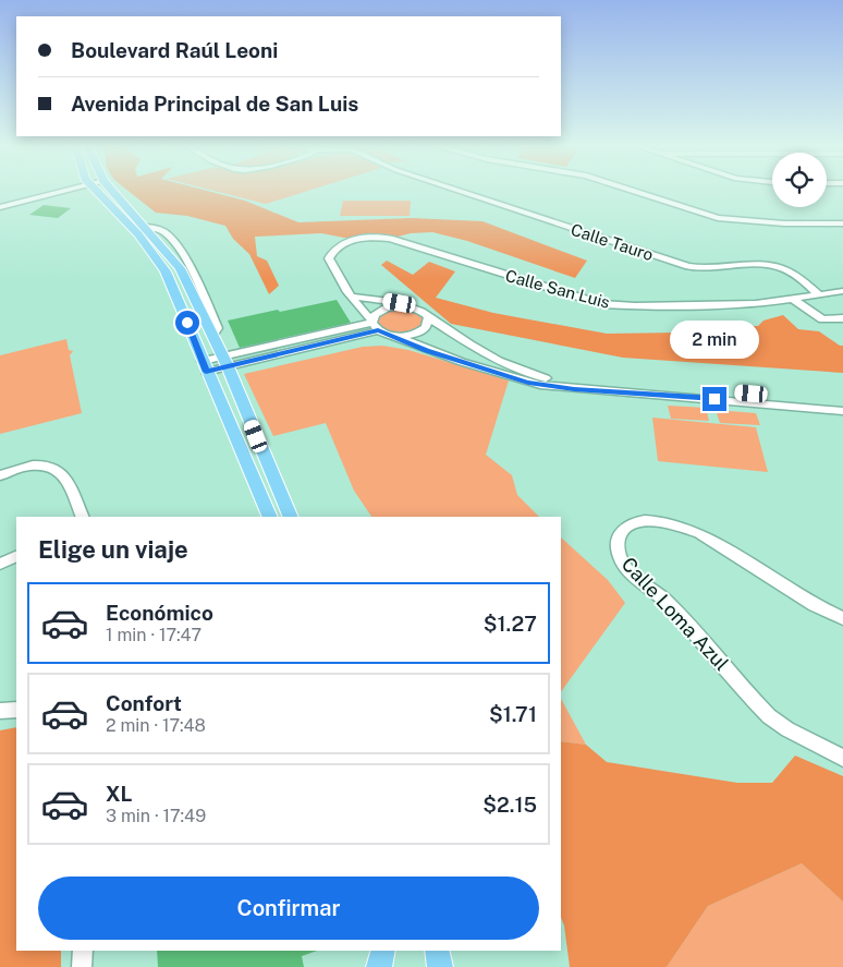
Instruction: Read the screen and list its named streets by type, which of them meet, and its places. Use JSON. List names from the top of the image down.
{
  "streets": {
    "street": ["Calle Tauro", "Calle San Luis", "Calle Loma Azul"]
  },
  "crossings": [
    ["Calle Tauro", "Calle San Luis"]
  ],
  "page": {
    "banner": ["Boulevard Raúl Leoni", "Avenida Principal de San Luis"],
    "bubble": "2 min",
    "heading": "Elige un viaje",
    "list": [
      {
        "name": "Económico",
        "note": "1 min · 17:47",
        "value": "$1.27"
      },
      {
        "name": "Confort",
        "note": "2 min · 17:48",
        "value": "$1.71"
      },
      {
        "name": "XL",
        "note": "3 min · 17:49",
        "value": "$2.15"
      }
    ],
    "buttons": "Confirmar"
  }
}
